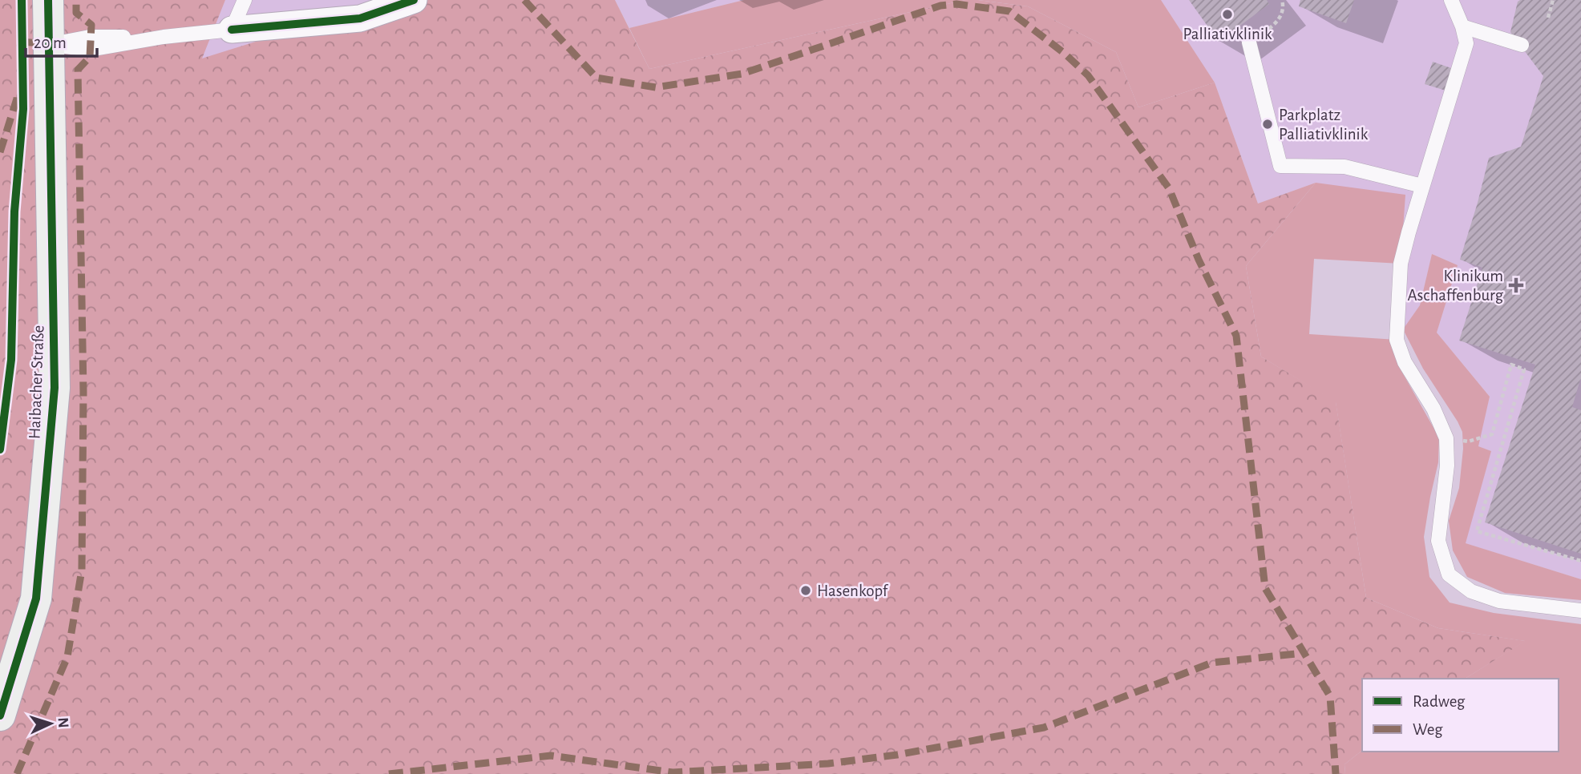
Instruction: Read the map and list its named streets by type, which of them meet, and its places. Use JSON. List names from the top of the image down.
{
  "streets": {
    "street": ["Haibacher Straße"]
  },
  "places": {
    "other": ["Palliativklinik", "Parkplatz Palliativklinik", "Hasenkopf"],
    "health": ["Klinikum Aschaffenburg"]
  },
  "legend": ["Radweg", "Weg"],
  "scale_bar": "20 m",
  "north": "right"
}
